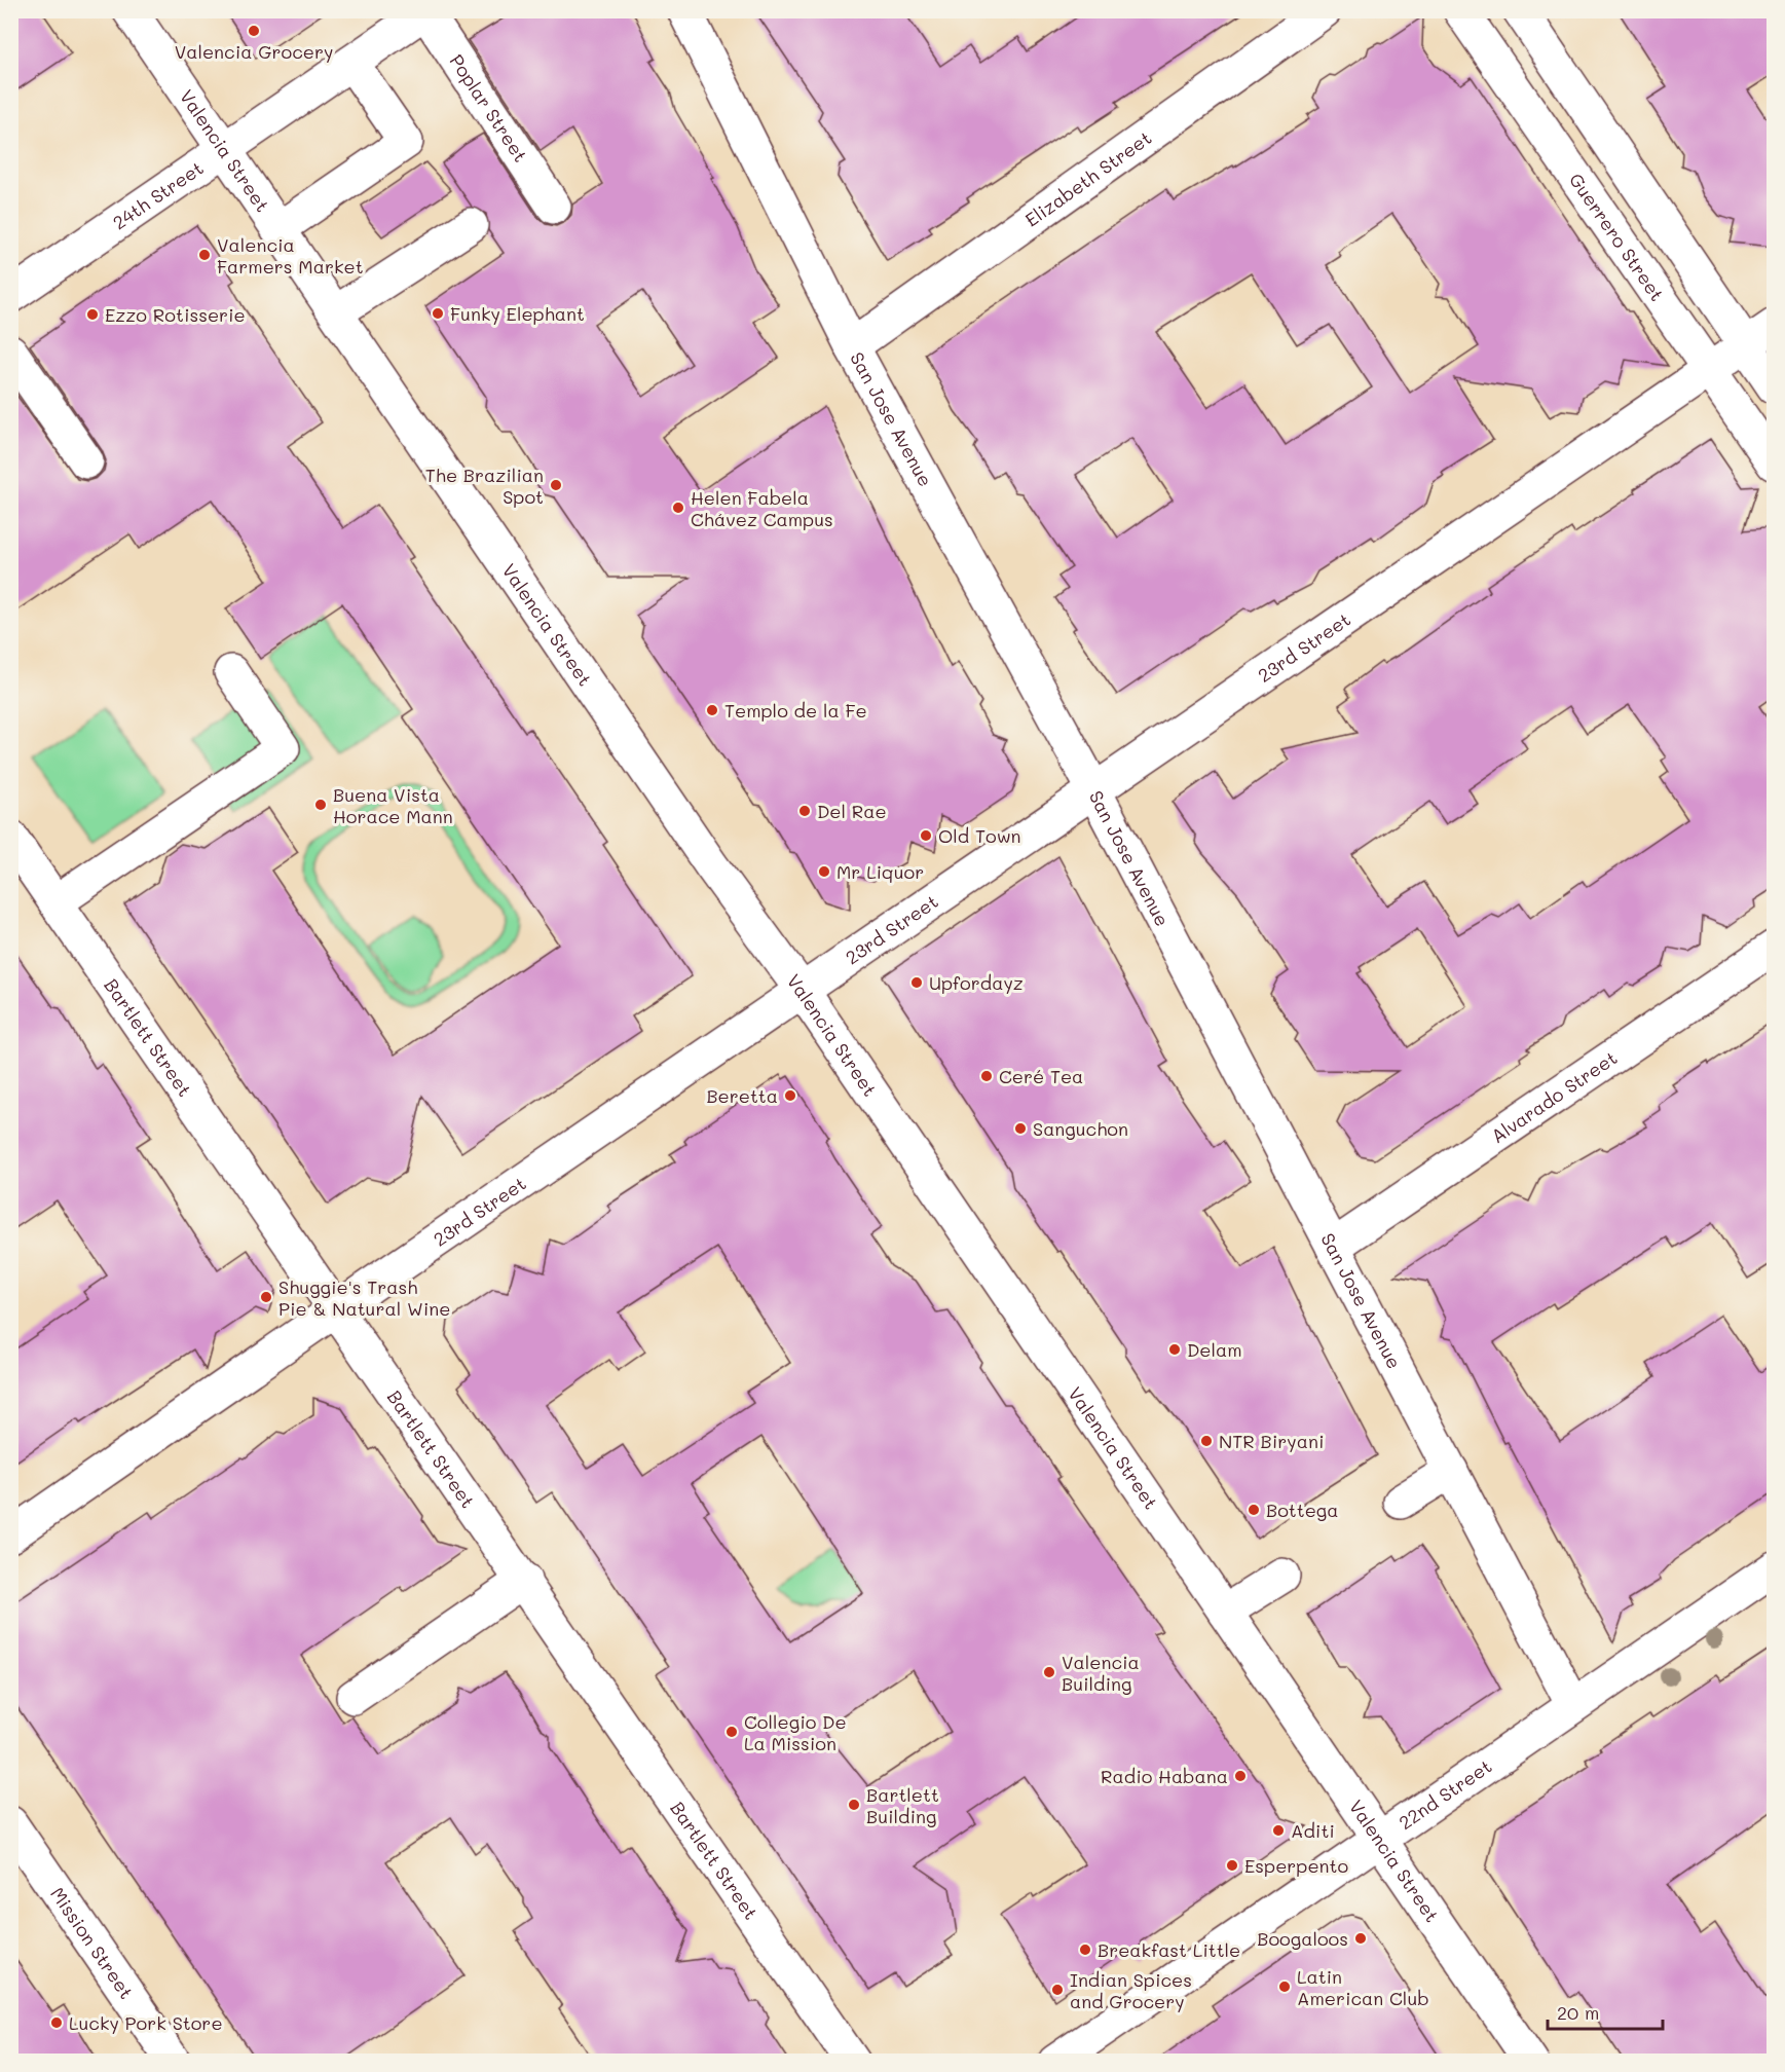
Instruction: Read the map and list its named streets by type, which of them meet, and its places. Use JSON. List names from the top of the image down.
{
  "streets": {
    "street": [
      "Poplar Street",
      "Valencia Street",
      "Elizabeth Street",
      "24th Street",
      "Guerrero Street",
      "San Jose Avenue",
      "23rd Street",
      "Bartlett Street",
      "Alvarado Street",
      "22nd Street",
      "Mission Street"
    ]
  },
  "crossings": [
    ["Poplar Street", "24th Street"],
    ["Valencia Street", "24th Street"],
    ["Valencia Street", "23rd Street"],
    ["Valencia Street", "22nd Street"],
    ["Elizabeth Street", "San Jose Avenue"],
    ["Guerrero Street", "23rd Street"],
    ["San Jose Avenue", "23rd Street"],
    ["San Jose Avenue", "Alvarado Street"],
    ["San Jose Avenue", "22nd Street"],
    ["23rd Street", "Bartlett Street"]
  ],
  "places": [
    "Valencia Grocery",
    "Valencia Farmers Market",
    "Funky Elephant",
    "Ezzo Rotisserie",
    "The Brazilian Spot",
    "Helen Fabela Chávez Campus",
    "Templo de la Fe",
    "Buena Vista Horace Mann",
    "Del Rae",
    "Old Town",
    "Mr Liquor",
    "Upfordayz",
    "Ceré Tea",
    "Beretta",
    "Sanguchon",
    "Shuggie's Trash Pie & Natural Wine",
    "Delam",
    "NTR Biryani",
    "Bottega",
    "Valencia Building",
    "Collegio De La Mission",
    "Radio Habana",
    "Bartlett Building",
    "Aditi",
    "Esperpento",
    "Boogaloos",
    "Breakfast Little",
    "Latin American Club",
    "Indian Spices and Grocery",
    "Lucky Pork Store"
  ],
  "scale_bar": "20 m"
}
